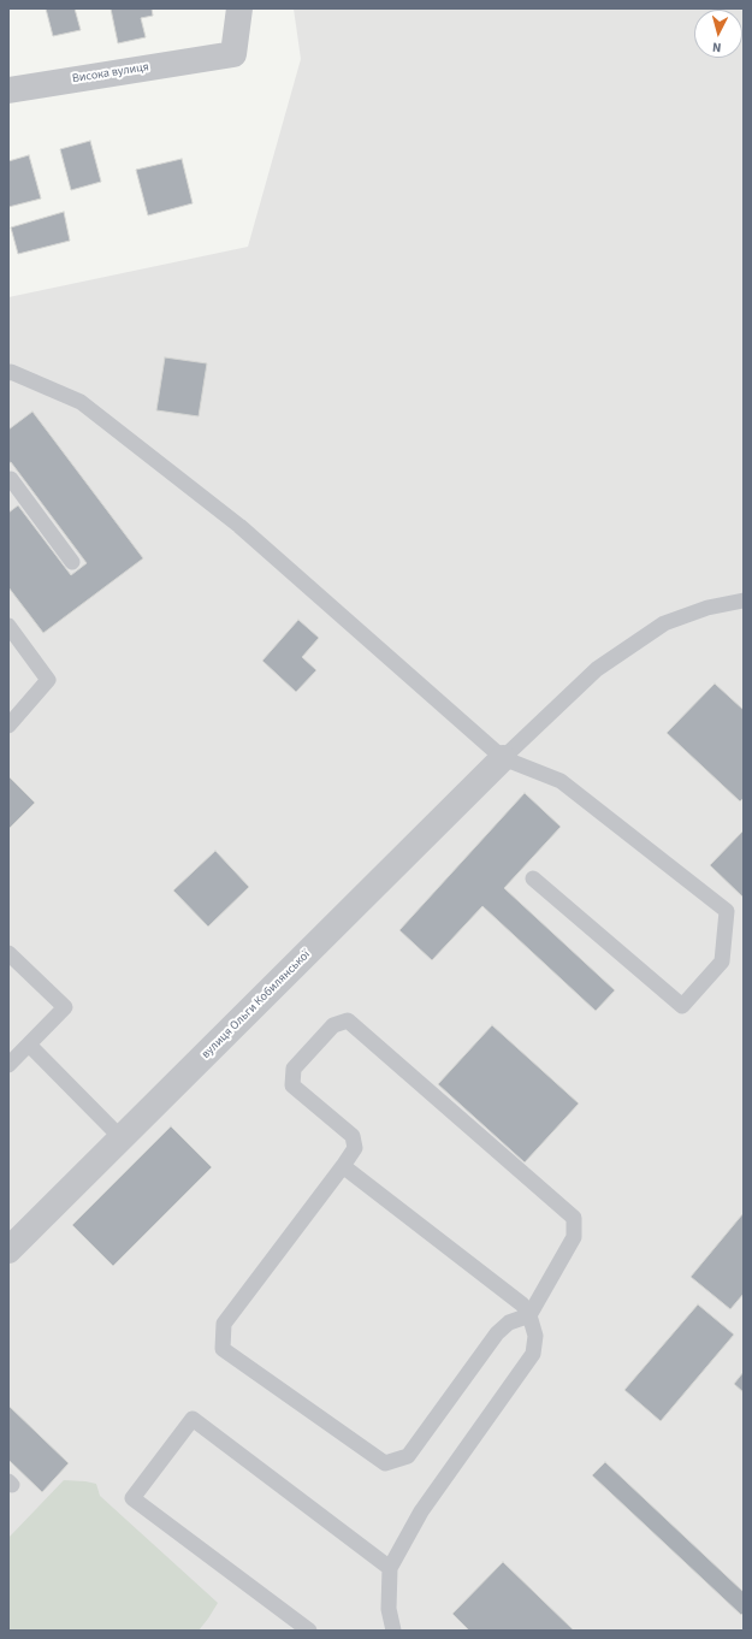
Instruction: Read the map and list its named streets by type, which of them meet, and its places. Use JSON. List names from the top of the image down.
{
  "streets": {
    "street": ["Висока вулиця", "вулиця Ольги Кобилянської"]
  },
  "north": "bottom"
}
